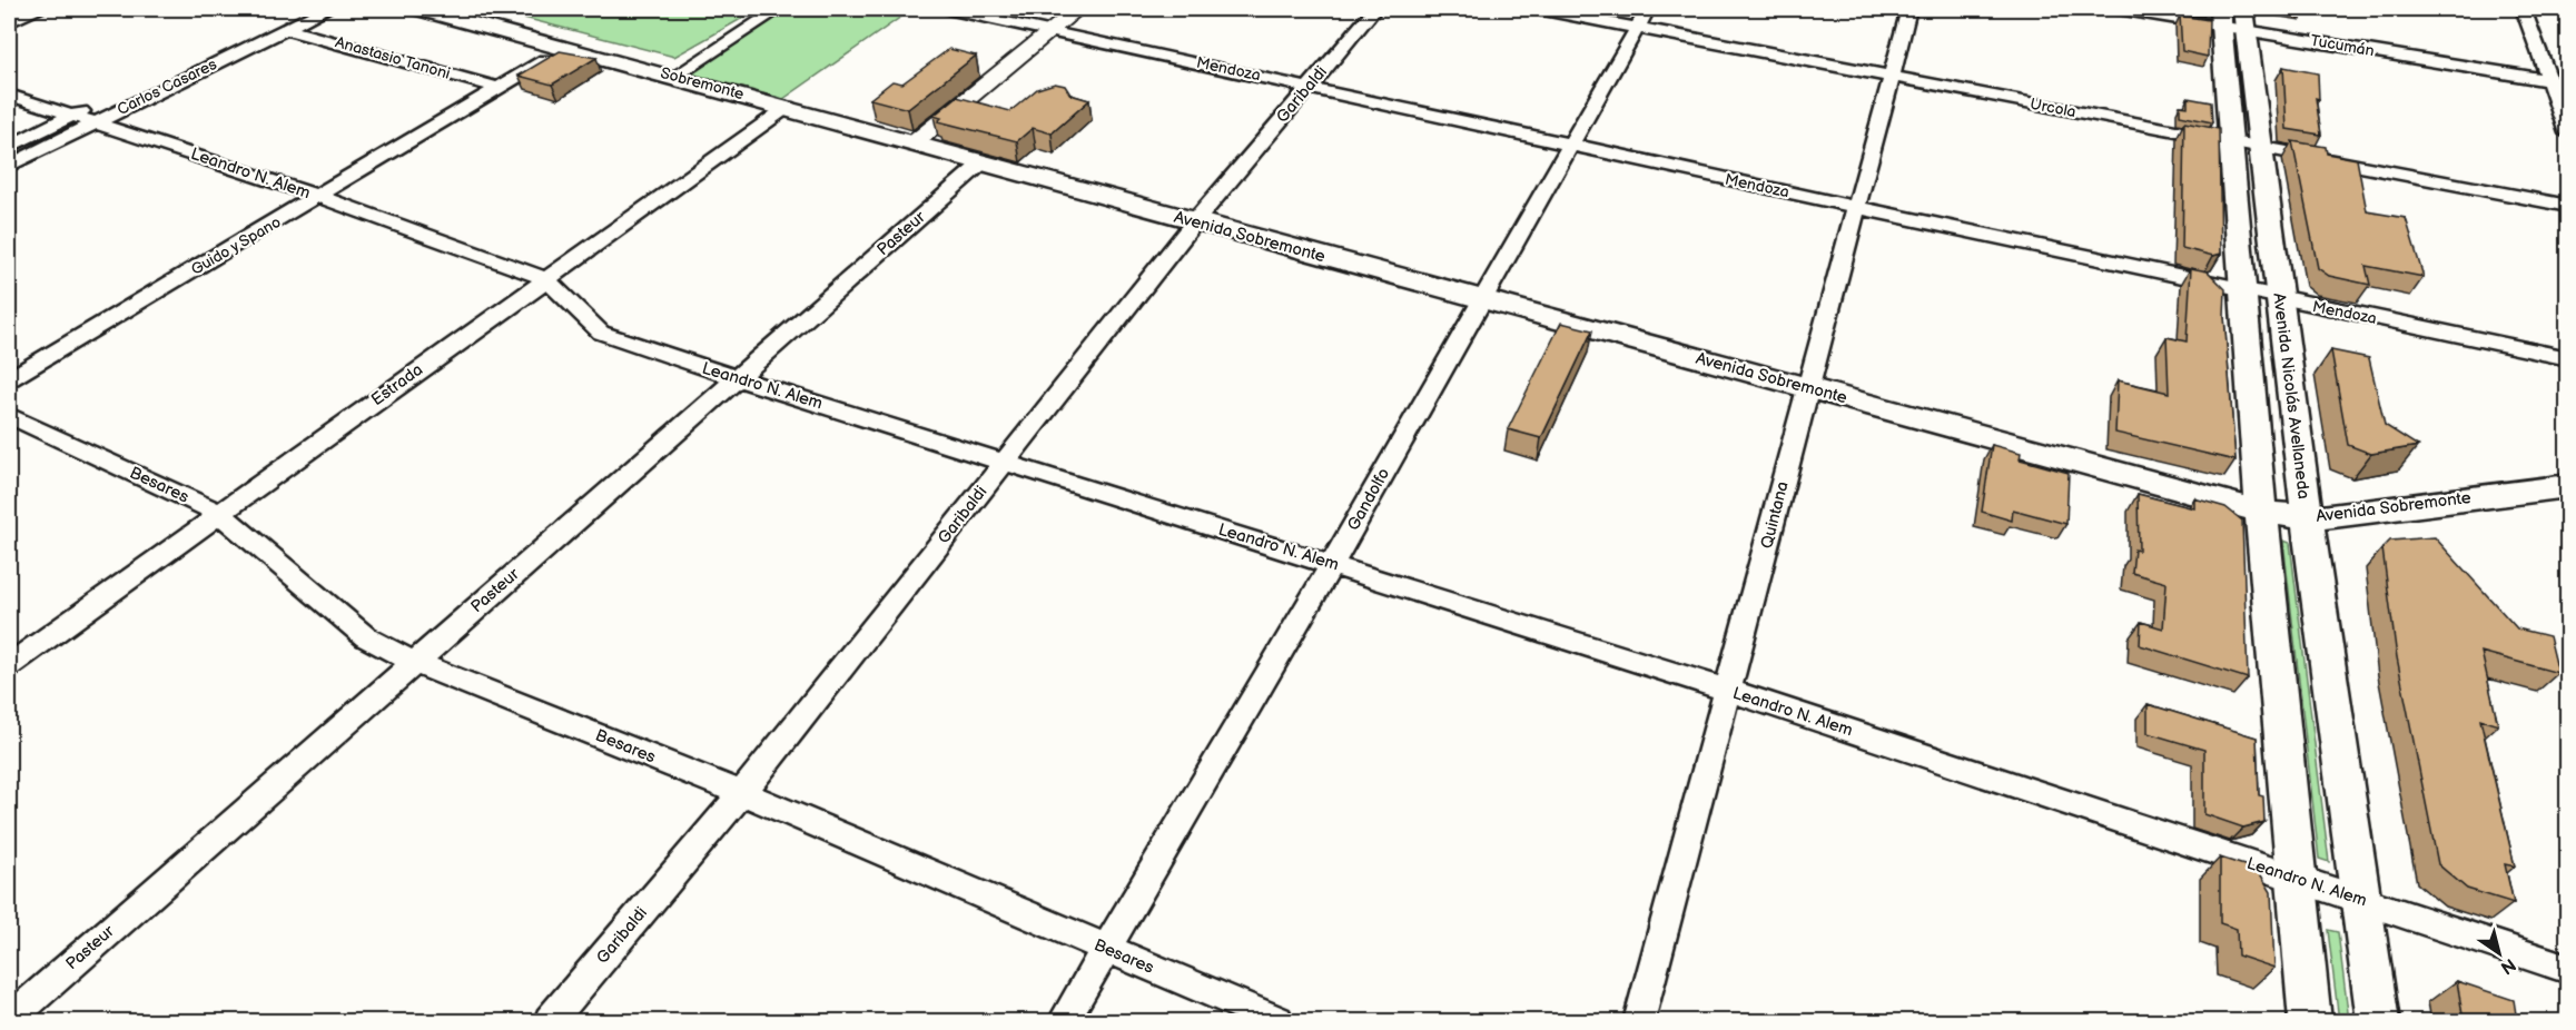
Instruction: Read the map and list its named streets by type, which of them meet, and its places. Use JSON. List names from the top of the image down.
{
  "streets": {
    "main road": ["Sobremonte", "Avenida Sobremonte", "Avenida Nicolás Avellaneda"],
    "street": [
      "Tucumán",
      "Anastasio Tanoni",
      "Mendoza",
      "Carlos Casares",
      "Garibaldi",
      "Urcola",
      "Leandro N. Alem",
      "Pasteur",
      "Guido y Spano",
      "Estrada",
      "Besares",
      "Gandolfo",
      "Quintana"
    ]
  },
  "crossings": [
    ["Tucumán", "Avenida Nicolás Avellaneda"],
    ["Anastasio Tanoni", "Carlos Casares"],
    ["Anastasio Tanoni", "Guido y Spano"],
    ["Mendoza", "Garibaldi"],
    ["Mendoza", "Avenida Nicolás Avellaneda"],
    ["Mendoza", "Gandolfo"],
    ["Mendoza", "Quintana"],
    ["Sobremonte", "Pasteur"],
    ["Sobremonte", "Avenida Sobremonte"],
    ["Sobremonte", "Guido y Spano"],
    ["Sobremonte", "Estrada"],
    ["Carlos Casares", "Leandro N. Alem"],
    ["Garibaldi", "Leandro N. Alem"],
    ["Garibaldi", "Avenida Sobremonte"],
    ["Garibaldi", "Besares"],
    ["Urcola", "Avenida Nicolás Avellaneda"],
    ["Urcola", "Gandolfo"],
    ["Urcola", "Quintana"],
    ["Leandro N. Alem", "Pasteur"],
    ["Leandro N. Alem", "Guido y Spano"],
    ["Leandro N. Alem", "Estrada"],
    ["Leandro N. Alem", "Avenida Nicolás Avellaneda"],
    ["Leandro N. Alem", "Gandolfo"],
    ["Leandro N. Alem", "Quintana"],
    ["Pasteur", "Avenida Sobremonte"],
    ["Pasteur", "Besares"],
    ["Avenida Sobremonte", "Avenida Nicolás Avellaneda"],
    ["Avenida Sobremonte", "Gandolfo"],
    ["Avenida Sobremonte", "Quintana"],
    ["Estrada", "Besares"],
    ["Besares", "Gandolfo"]
  ],
  "north": "bottom right"
}
